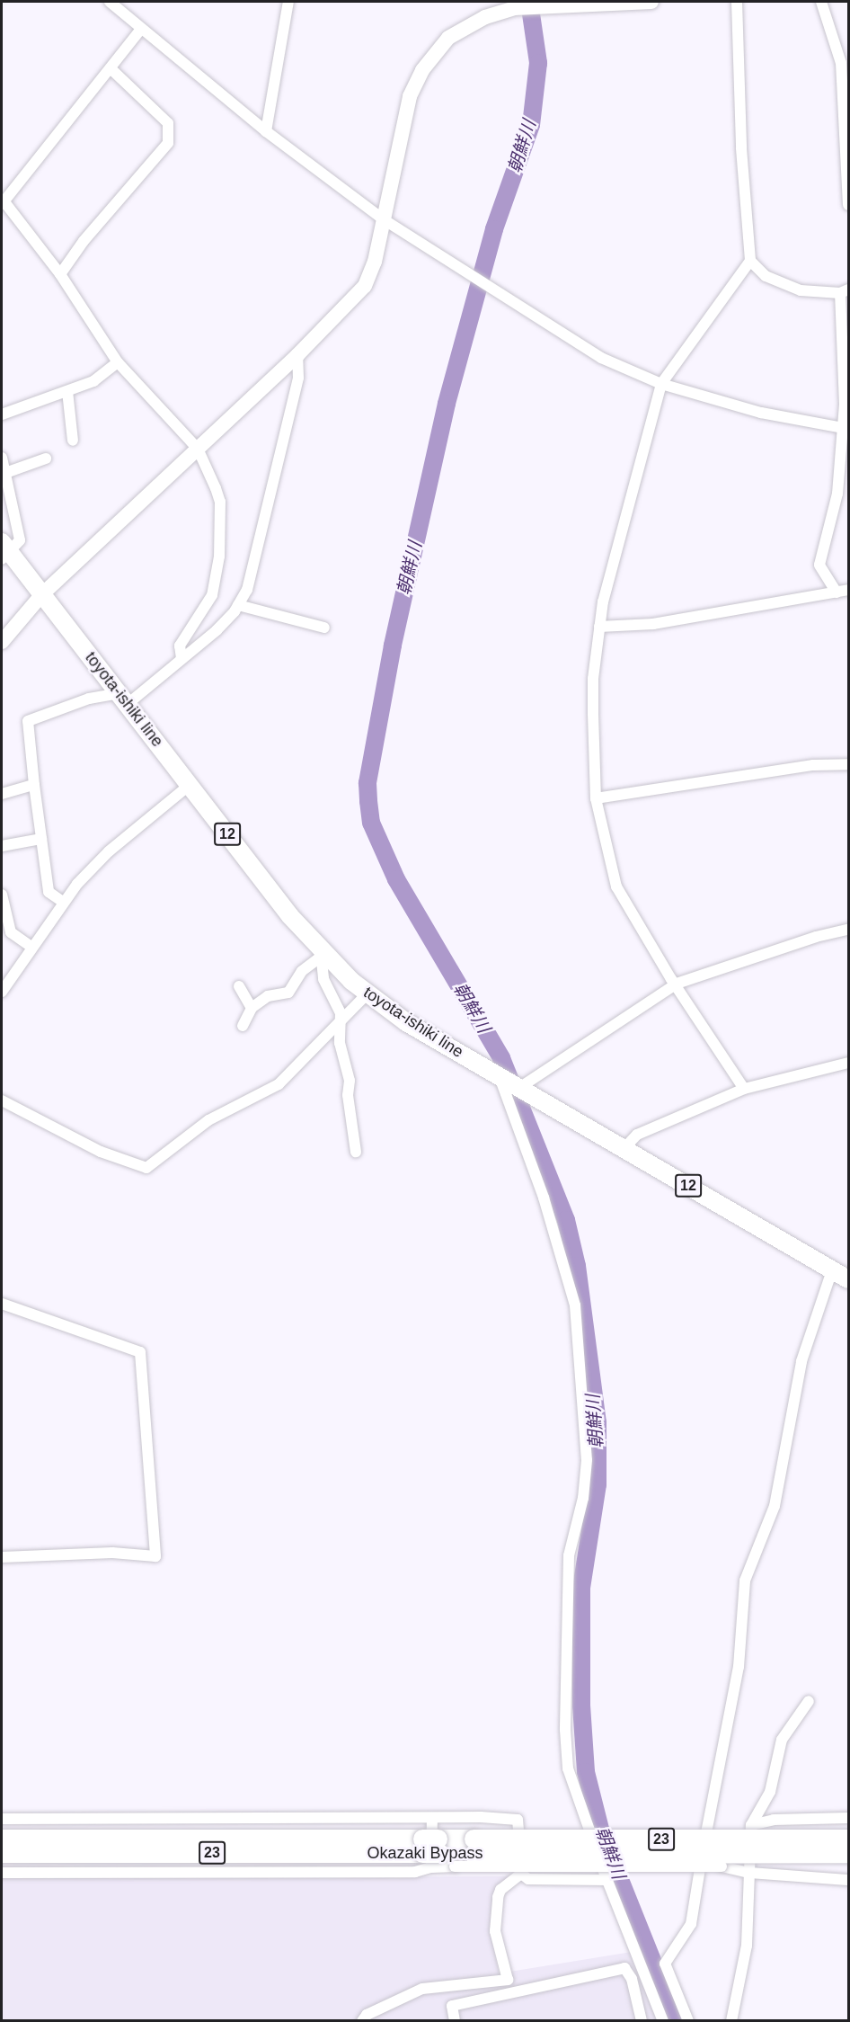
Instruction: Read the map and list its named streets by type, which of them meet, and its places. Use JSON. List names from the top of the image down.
{
  "streets": {
    "highway": ["23", "Okazaki Bypass"],
    "main road": ["toyota-ishiki line", "12"]
  },
  "water": ["朝鮮川"]
}
